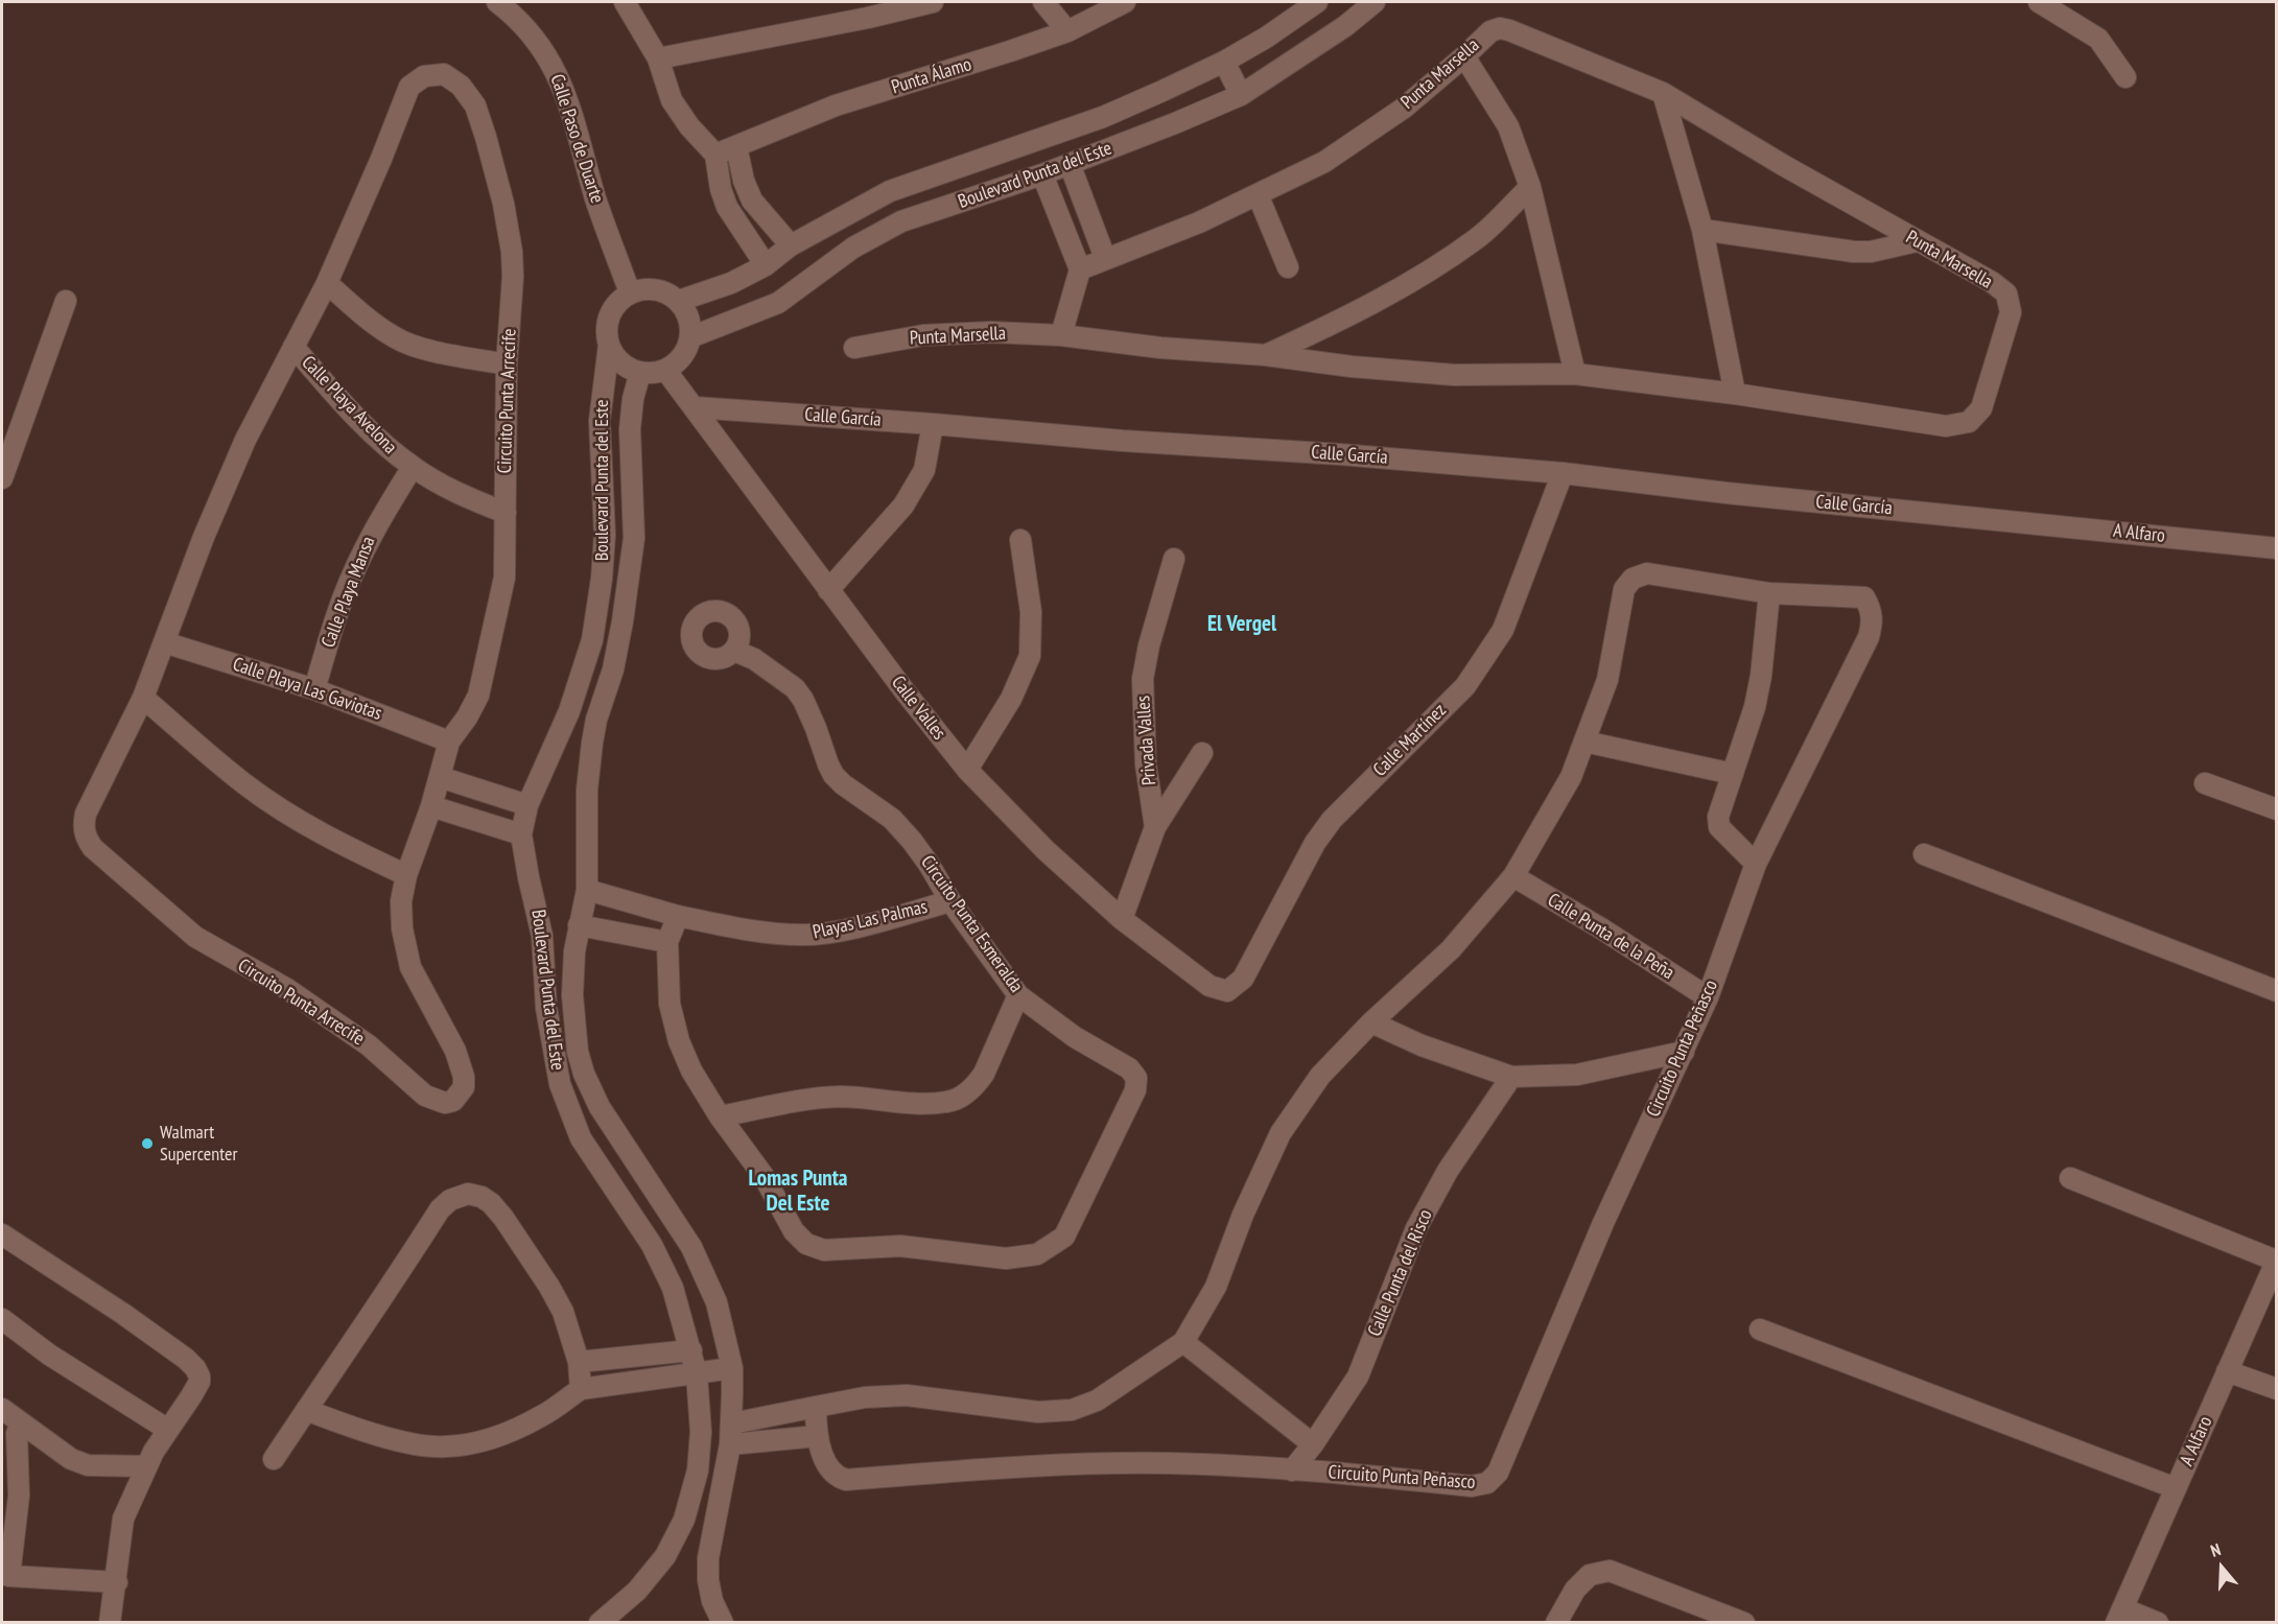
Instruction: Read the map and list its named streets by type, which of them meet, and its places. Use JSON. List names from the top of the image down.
{
  "streets": {
    "street": [
      "Punta Marsella",
      "Punta Álamo",
      "Calle Paso de Duarte",
      "Boulevard Punta del Este",
      "Circuito Punta Arrecife",
      "Calle Playa Avelona",
      "Calle García",
      "A Alfaro",
      "Calle Playa Mansa",
      "Calle Playa Las Gaviotas",
      "Calle Valles",
      "Privada Valles",
      "Calle Martínez",
      "Playas Las Palmas",
      "Circuito Punta Esmeralda",
      "Calle Punta de la Peña",
      "Circuito Punta Peñasco",
      "Calle Punta del Risco"
    ]
  },
  "crossings": [
    ["Calle Paso de Duarte", "Boulevard Punta del Este"],
    ["Calle Paso de Duarte", "Calle Valles"],
    ["Boulevard Punta del Este", "Calle Valles"],
    ["Boulevard Punta del Este", "Playas Las Palmas"],
    ["Boulevard Punta del Este", "Circuito Punta Peñasco"],
    ["Circuito Punta Arrecife", "Calle Playa Avelona"],
    ["Circuito Punta Arrecife", "Calle Playa Las Gaviotas"],
    ["Calle Playa Avelona", "Calle Playa Mansa"],
    ["Calle García", "A Alfaro"],
    ["Calle García", "Calle Valles"],
    ["Calle García", "Calle Martínez"],
    ["Calle Playa Mansa", "Calle Playa Las Gaviotas"],
    ["Calle Valles", "Privada Valles"],
    ["Calle Valles", "Calle Martínez"],
    ["Playas Las Palmas", "Circuito Punta Esmeralda"],
    ["Calle Punta de la Peña", "Circuito Punta Peñasco"],
    ["Circuito Punta Peñasco", "Calle Punta del Risco"]
  ],
  "districts": ["El Vergel", "Lomas Punta Del Este"],
  "places": ["Walmart Supercenter"],
  "north": "top"
}
